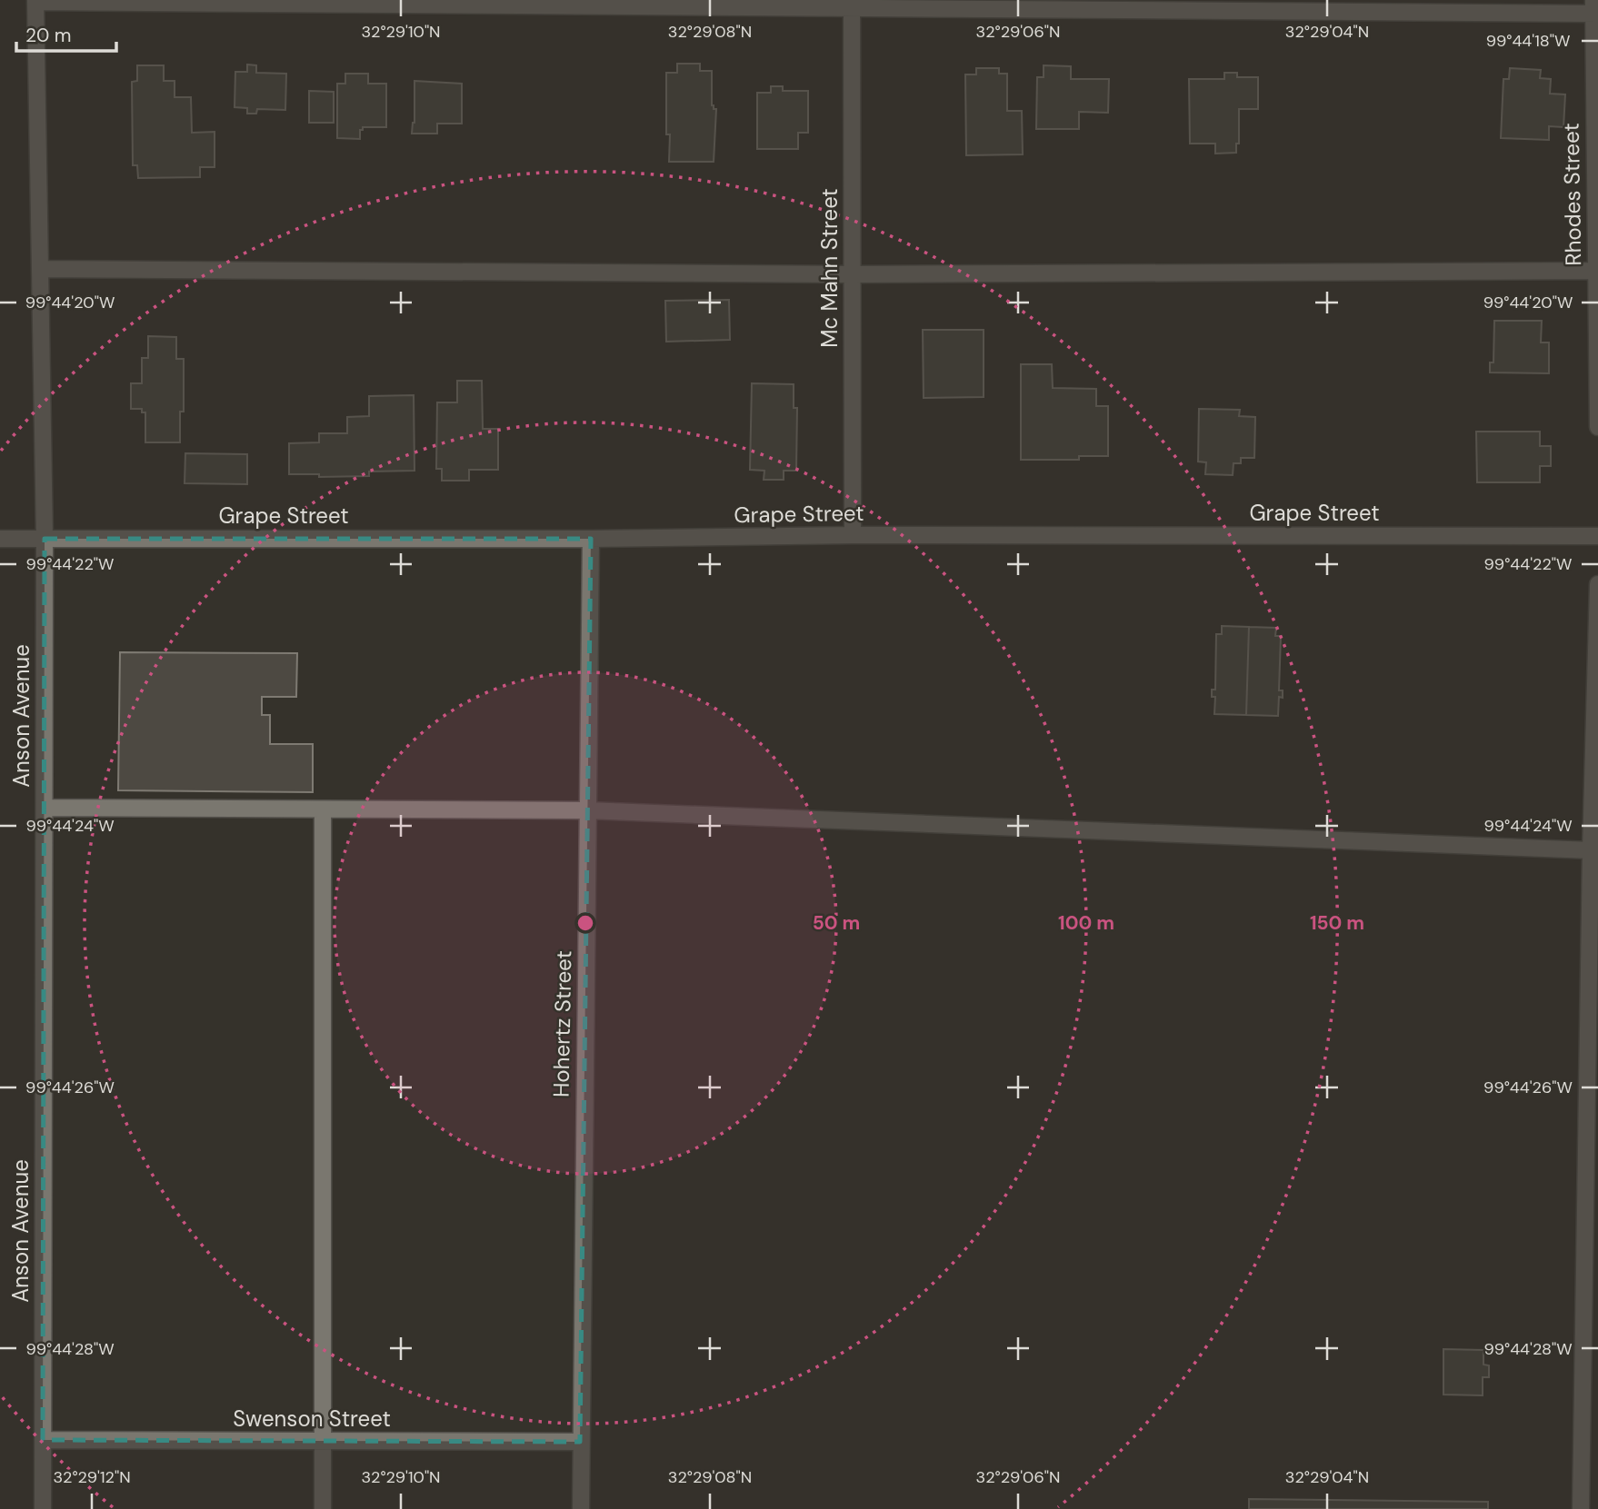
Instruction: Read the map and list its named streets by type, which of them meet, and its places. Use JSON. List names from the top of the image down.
{
  "streets": {
    "street": [
      "Rhodes Street",
      "Mc Mahn Street",
      "Grape Street",
      "Anson Avenue",
      "Hohertz Street",
      "Swenson Street"
    ]
  },
  "crossings": [
    ["Mc Mahn Street", "Grape Street"],
    ["Grape Street", "Anson Avenue"],
    ["Grape Street", "Hohertz Street"],
    ["Anson Avenue", "Swenson Street"],
    ["Hohertz Street", "Swenson Street"]
  ],
  "scale_bar": "20 m",
  "coordinates": [
    "32°29'10\"N",
    "32°29'08\"N",
    "32°29'06\"N",
    "32°29'04\"N",
    "99°44'18\"W",
    "99°44'20\"W",
    "99°44'22\"W",
    "99°44'24\"W",
    "99°44'26\"W",
    "99°44'28\"W",
    "32°29'12\"N"
  ],
  "rings": ["50 m", "100 m", "150 m"]
}
